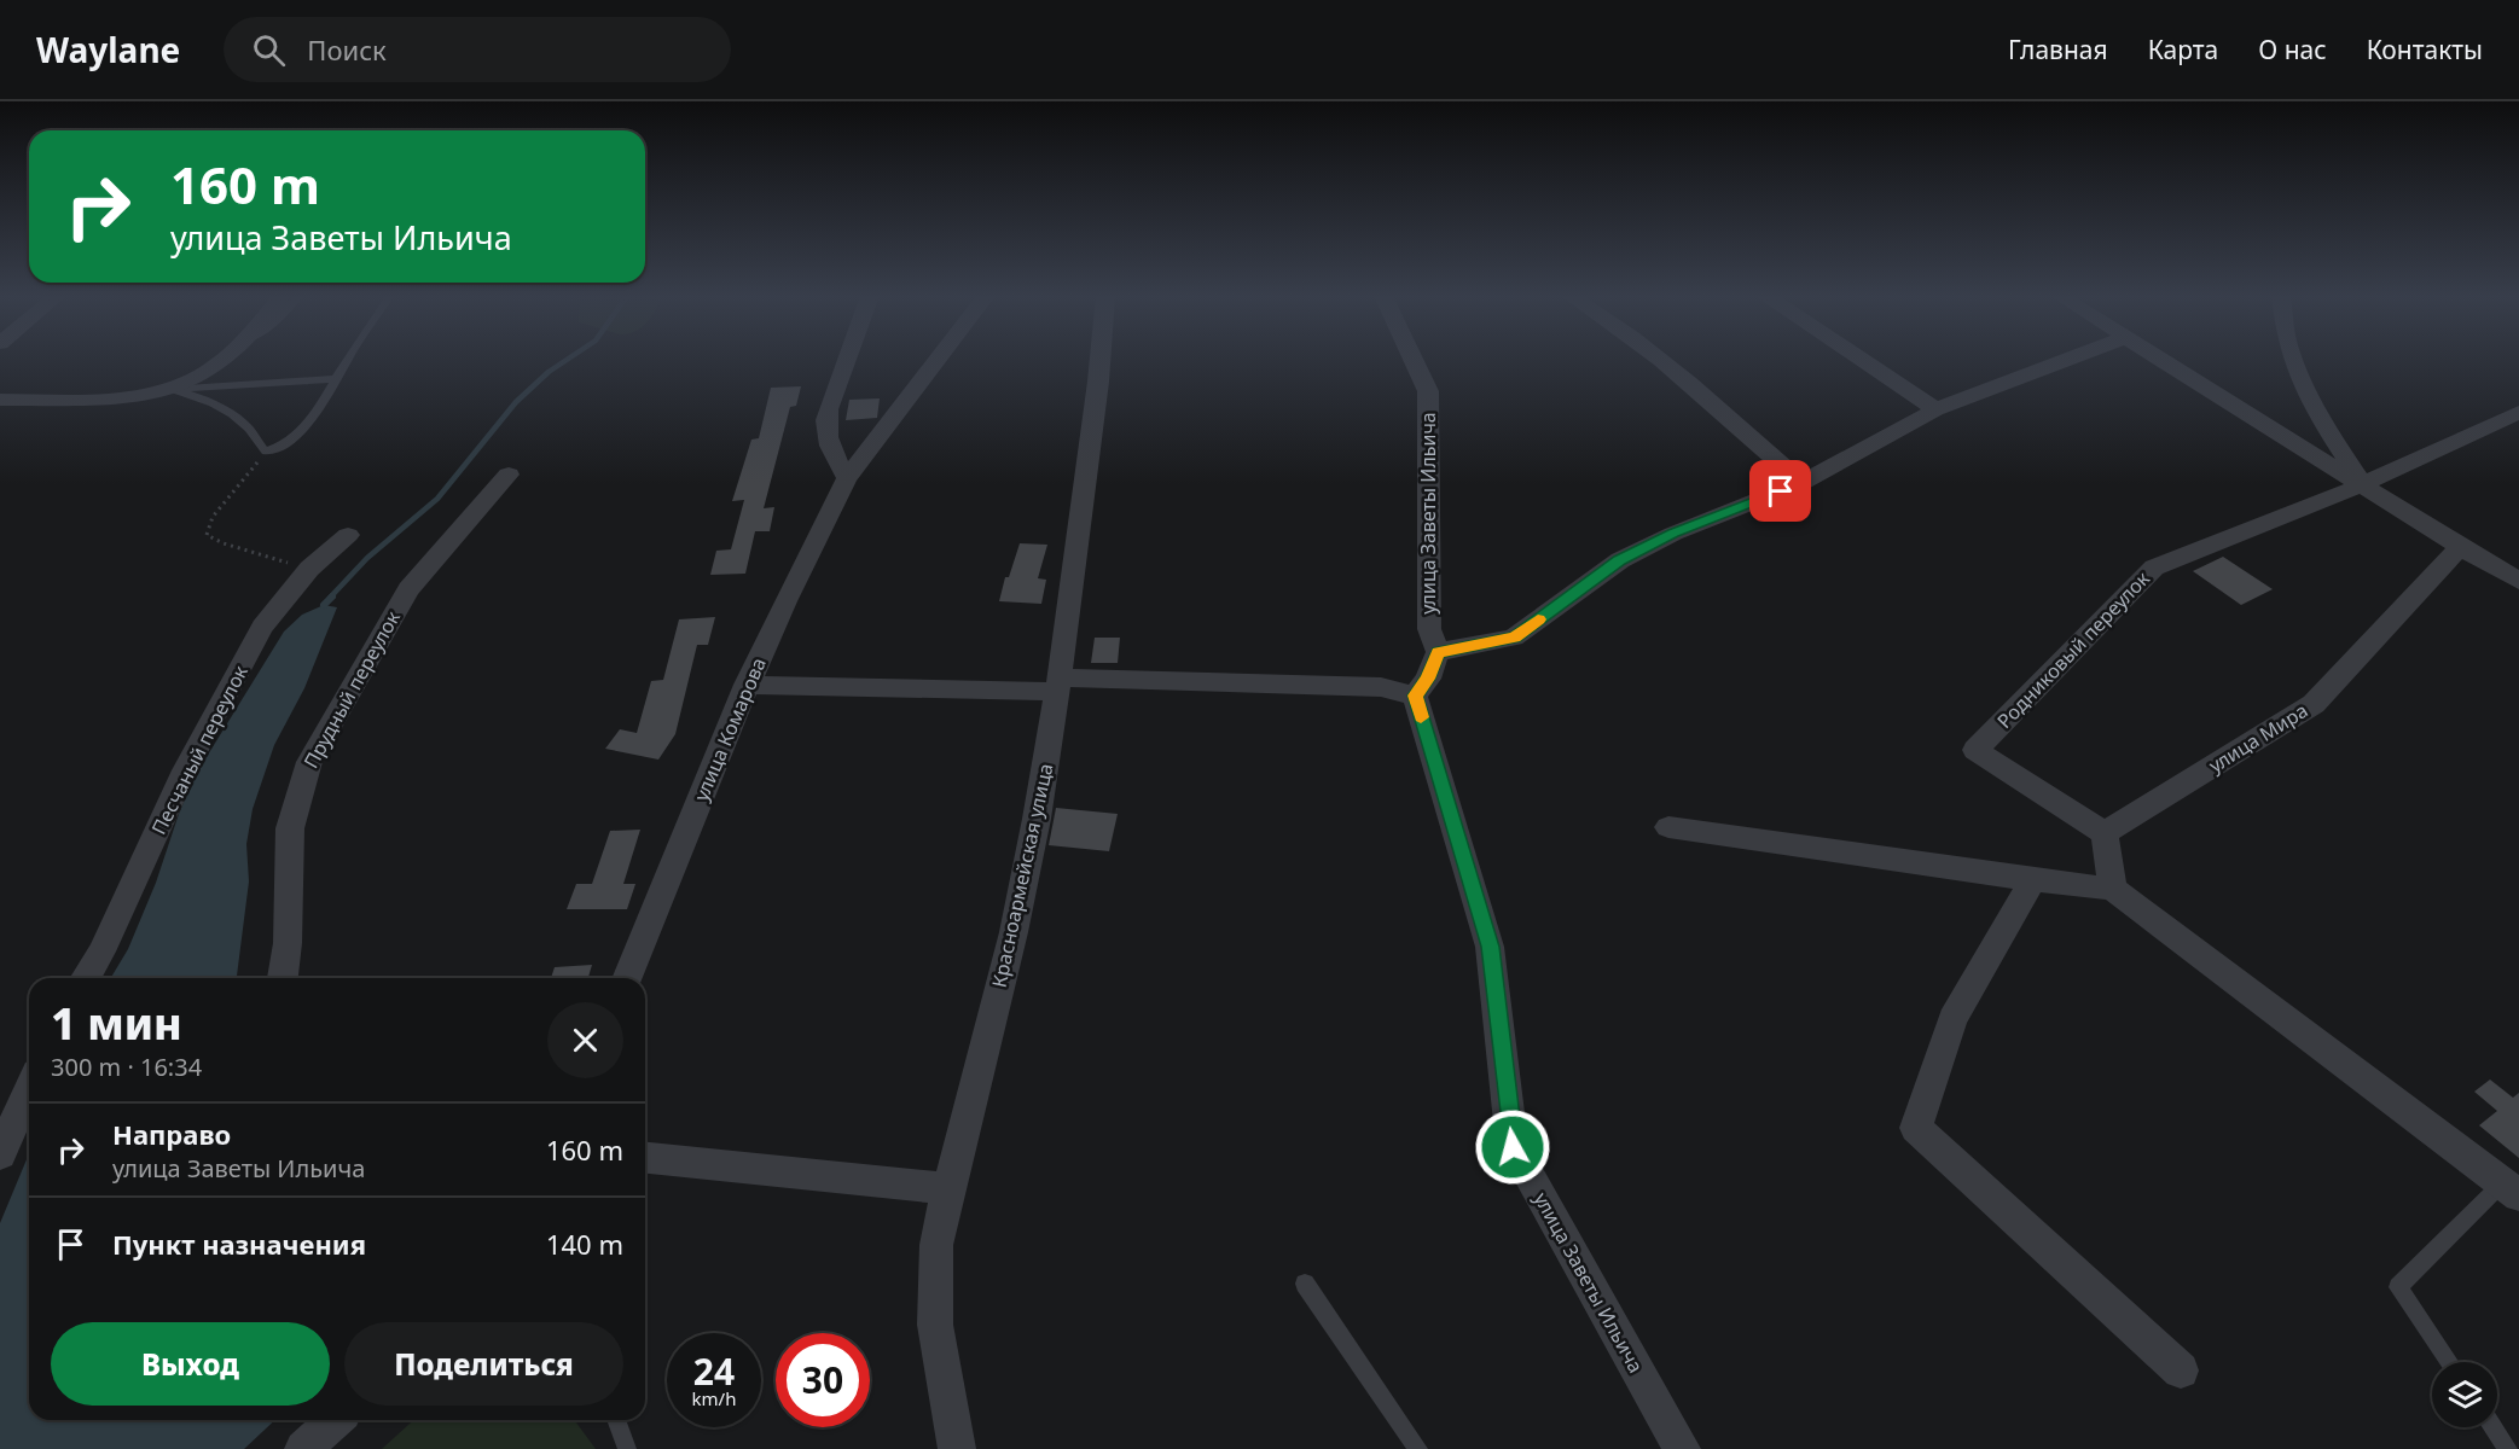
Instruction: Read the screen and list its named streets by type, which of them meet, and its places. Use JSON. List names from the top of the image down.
{
  "streets": {
    "street": [
      "улица Заветы Ильича",
      "Родниковый переулок",
      "Прудный переулок",
      "улица Комарова",
      "улица Мира",
      "Песчаный переулок",
      "Красноармейская улица"
    ]
  },
  "crossings": [
    ["Родниковый переулок", "улица Мира"]
  ],
  "page": {
    "header": "Waylane",
    "search": "Поиск",
    "nav": [
      "Главная",
      "Карта",
      "О нас",
      "Контакты"
    ],
    "turn": ["160 m", "улица Заветы Ильича"],
    "heading": ["1 мин", "300 m · 16:34"],
    "list": [
      {
        "name": "Направо",
        "note": "улица Заветы Ильича",
        "value": "160 m"
      },
      {
        "name": "Пункт назначения",
        "value": "140 m"
      }
    ],
    "buttons": ["Выход", "Поделиться"],
    "speed": "24 km/h",
    "limit": "30"
  }
}
